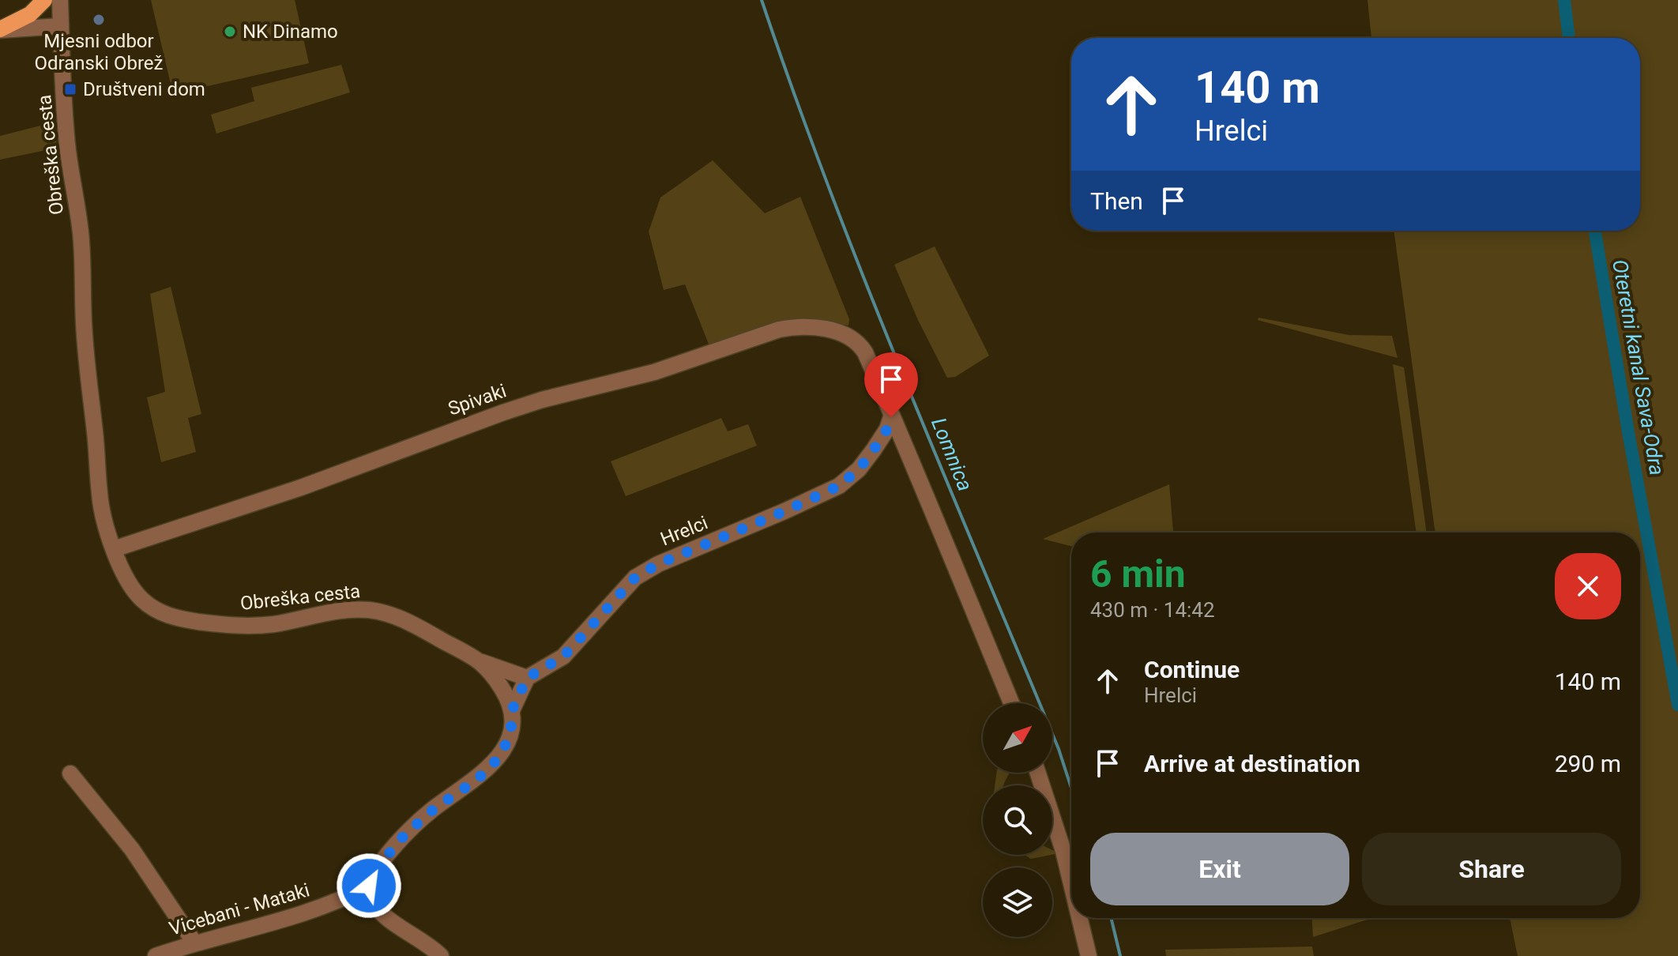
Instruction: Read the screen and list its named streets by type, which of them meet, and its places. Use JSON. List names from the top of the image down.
{
  "streets": {
    "street": [
      "Obreška cesta",
      "Spivaki",
      "Hrelci",
      "Vicebani - Mataki"
    ]
  },
  "crossings": [
    ["Obreška cesta", "Spivaki"],
    ["Spivaki", "Hrelci"]
  ],
  "water": ["Oteretni kanal Sava-Odra", "Lomnica"],
  "places": {
    "other": ["Mjesni odbor Odranski Obrež", "NK Dinamo"],
    "transit": ["Društveni dom"]
  },
  "north": "top right",
  "page": {
    "turn": ["140 m", "Hrelci"],
    "then": "Then",
    "heading": ["6 min", "430 m · 14:42"],
    "list": [
      {
        "name": "Continue",
        "note": "Hrelci",
        "value": "140 m"
      },
      {
        "name": "Arrive at destination",
        "value": "290 m"
      }
    ],
    "buttons": ["Exit", "Share"]
  }
}
